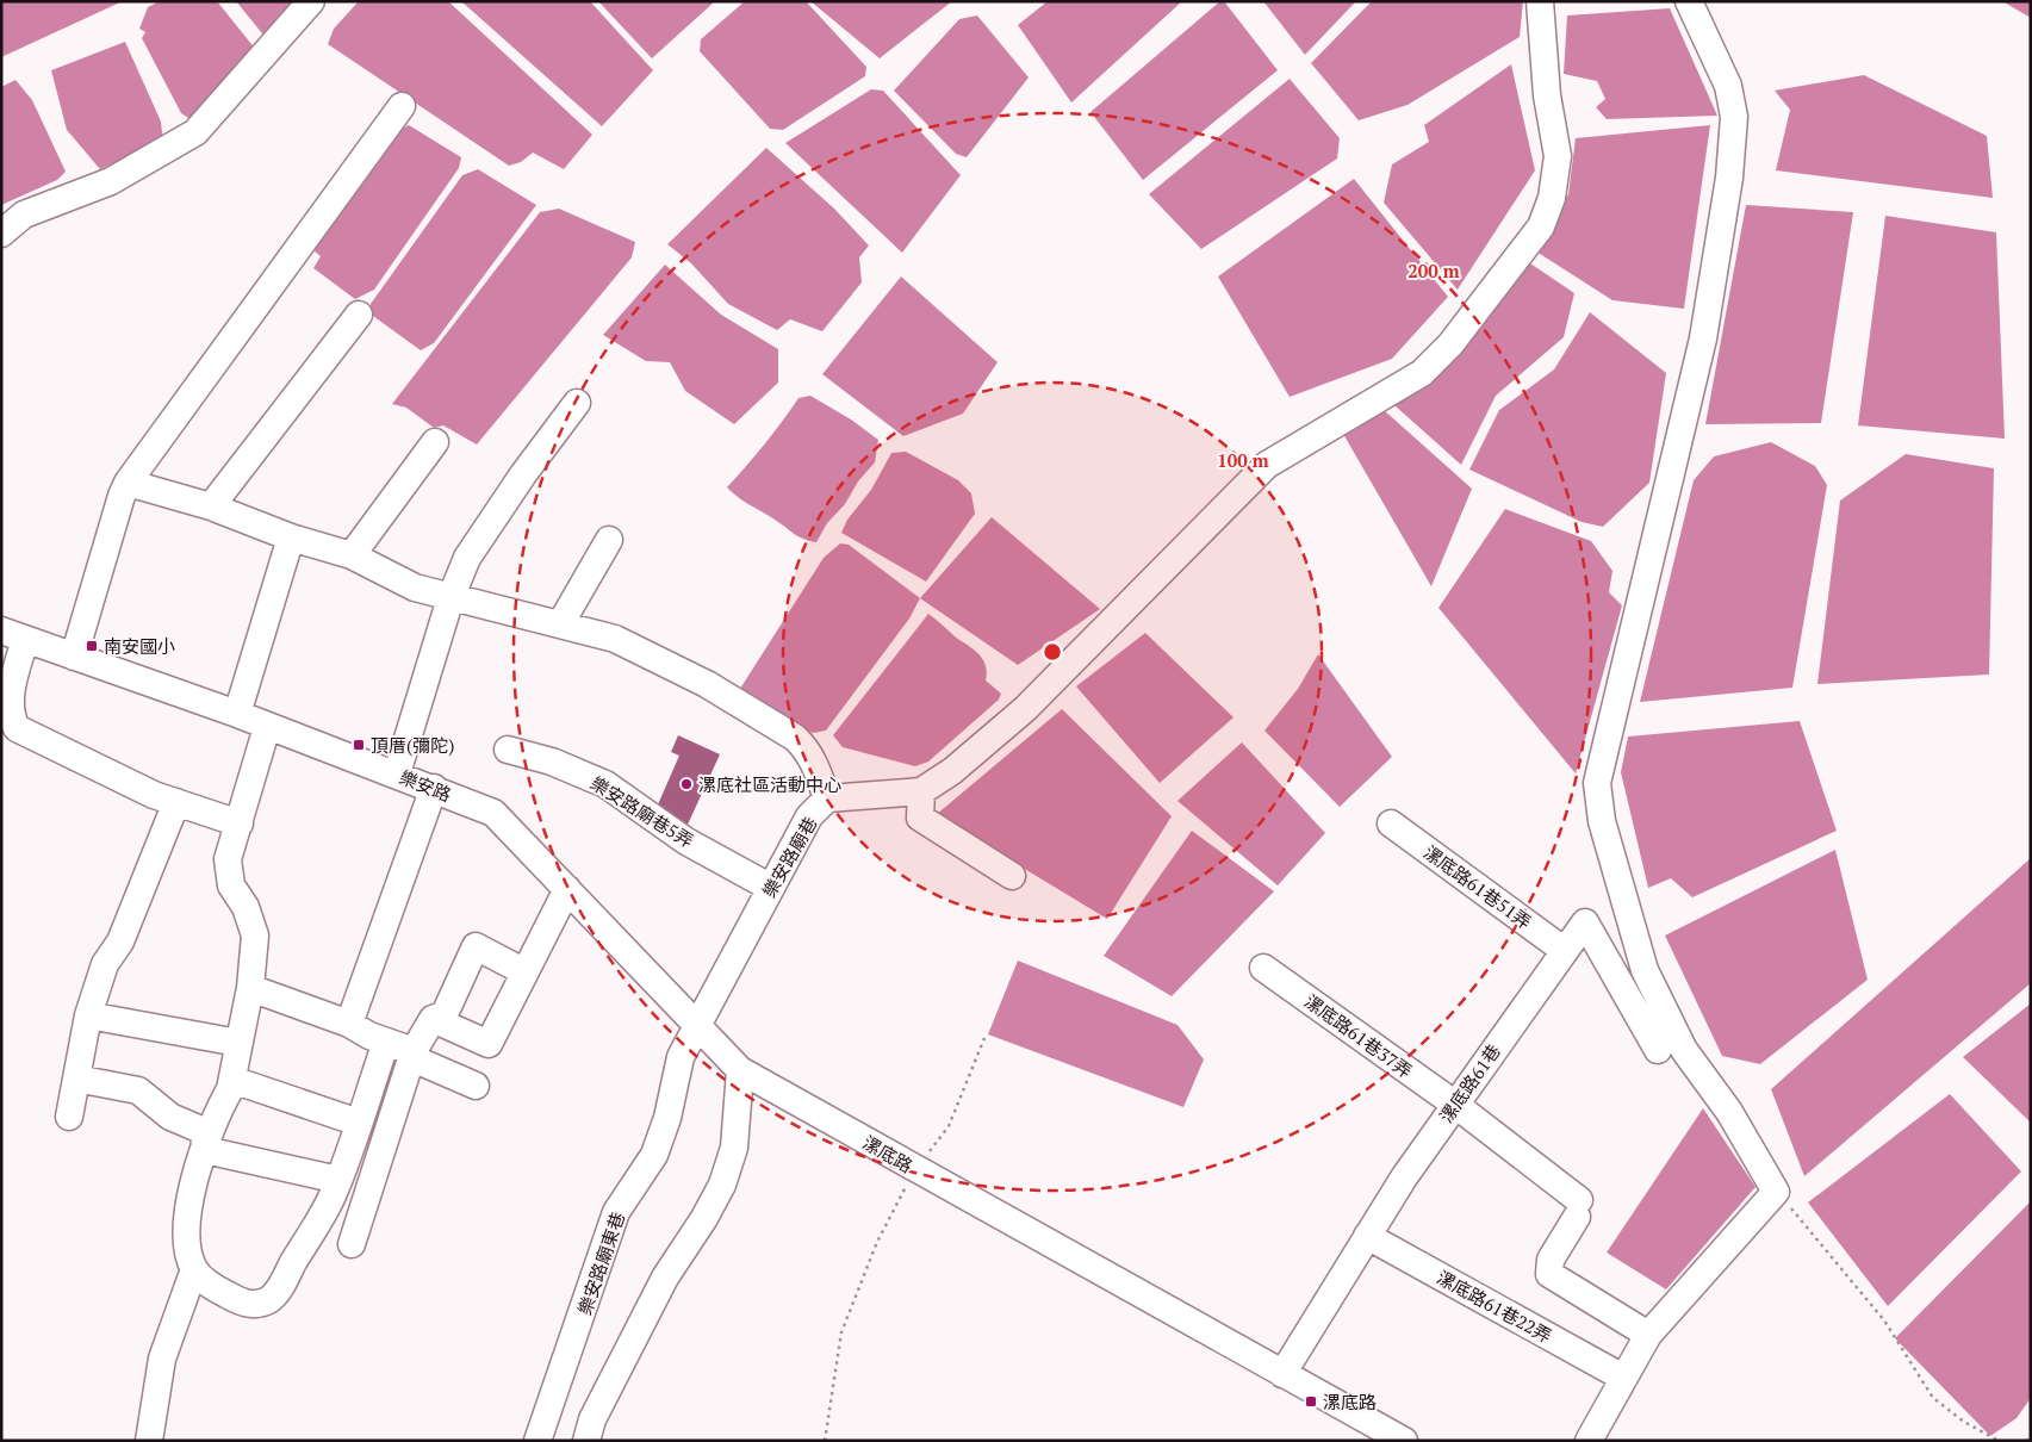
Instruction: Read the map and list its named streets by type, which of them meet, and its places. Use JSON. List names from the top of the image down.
{
  "streets": {
    "street": [
      "樂安路",
      "樂安路廟巷5弄",
      "樂安路廟巷",
      "漯底路61巷51弄",
      "漯底路61巷37弄",
      "漯底路61巷",
      "漯底路",
      "樂安路廟東巷",
      "漯底路61巷22弄"
    ]
  },
  "crossings": [
    ["樂安路", "樂安路廟巷"],
    ["樂安路", "漯底路"],
    ["樂安路", "樂安路廟東巷"],
    ["樂安路廟巷5弄", "樂安路廟巷"],
    ["樂安路廟巷", "漯底路"],
    ["樂安路廟巷", "樂安路廟東巷"],
    ["漯底路61巷51弄", "漯底路61巷"],
    ["漯底路61巷37弄", "漯底路61巷"],
    ["漯底路61巷", "漯底路"],
    ["漯底路61巷", "漯底路61巷22弄"],
    ["漯底路", "樂安路廟東巷"]
  ],
  "places": {
    "transit": ["南安國小", "頂厝(彌陀)", "漯底路"],
    "other": ["漯底社區活動中心"]
  },
  "rings": ["200 m", "100 m"]
}
